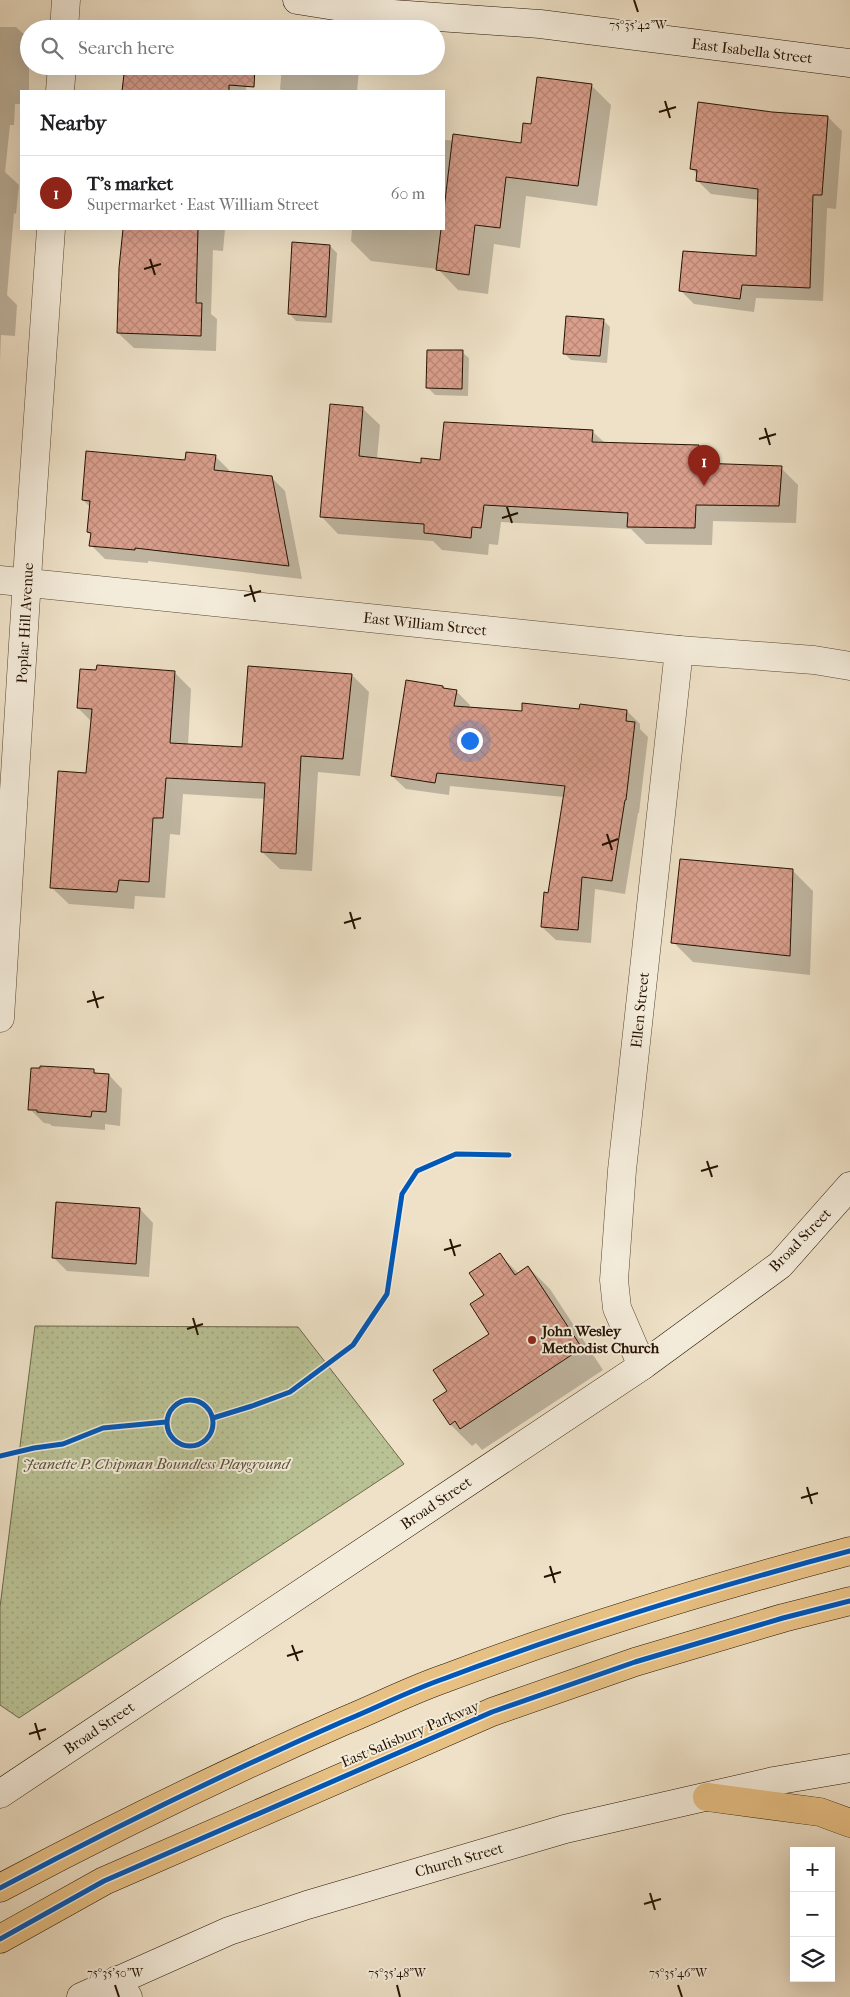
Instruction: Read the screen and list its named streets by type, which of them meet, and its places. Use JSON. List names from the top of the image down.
{
  "streets": {
    "main road": ["East Salisbury Parkway"],
    "street": [
      "East Isabella Street",
      "Poplar Hill Avenue",
      "East William Street",
      "Ellen Street",
      "Broad Street",
      "Church Street"
    ]
  },
  "crossings": [
    ["Poplar Hill Avenue", "East William Street"],
    ["East William Street", "Ellen Street"],
    ["Ellen Street", "Broad Street"]
  ],
  "parks": ["Jeanette P. Chipman Boundless Playground"],
  "places": ["John Wesley Methodist Church"],
  "page": {
    "search": "Search here",
    "heading": "Nearby",
    "list": [
      {
        "mark": "1",
        "name": "T's market",
        "note": "Supermarket · East William Street",
        "value": "60 m"
      }
    ],
    "pins": "1",
    "map_buttons": ["+", "−"]
  },
  "coordinates": [
    "75°35'42\"W",
    "75°35'50\"W",
    "75°35'48\"W",
    "75°35'46\"W"
  ]
}
